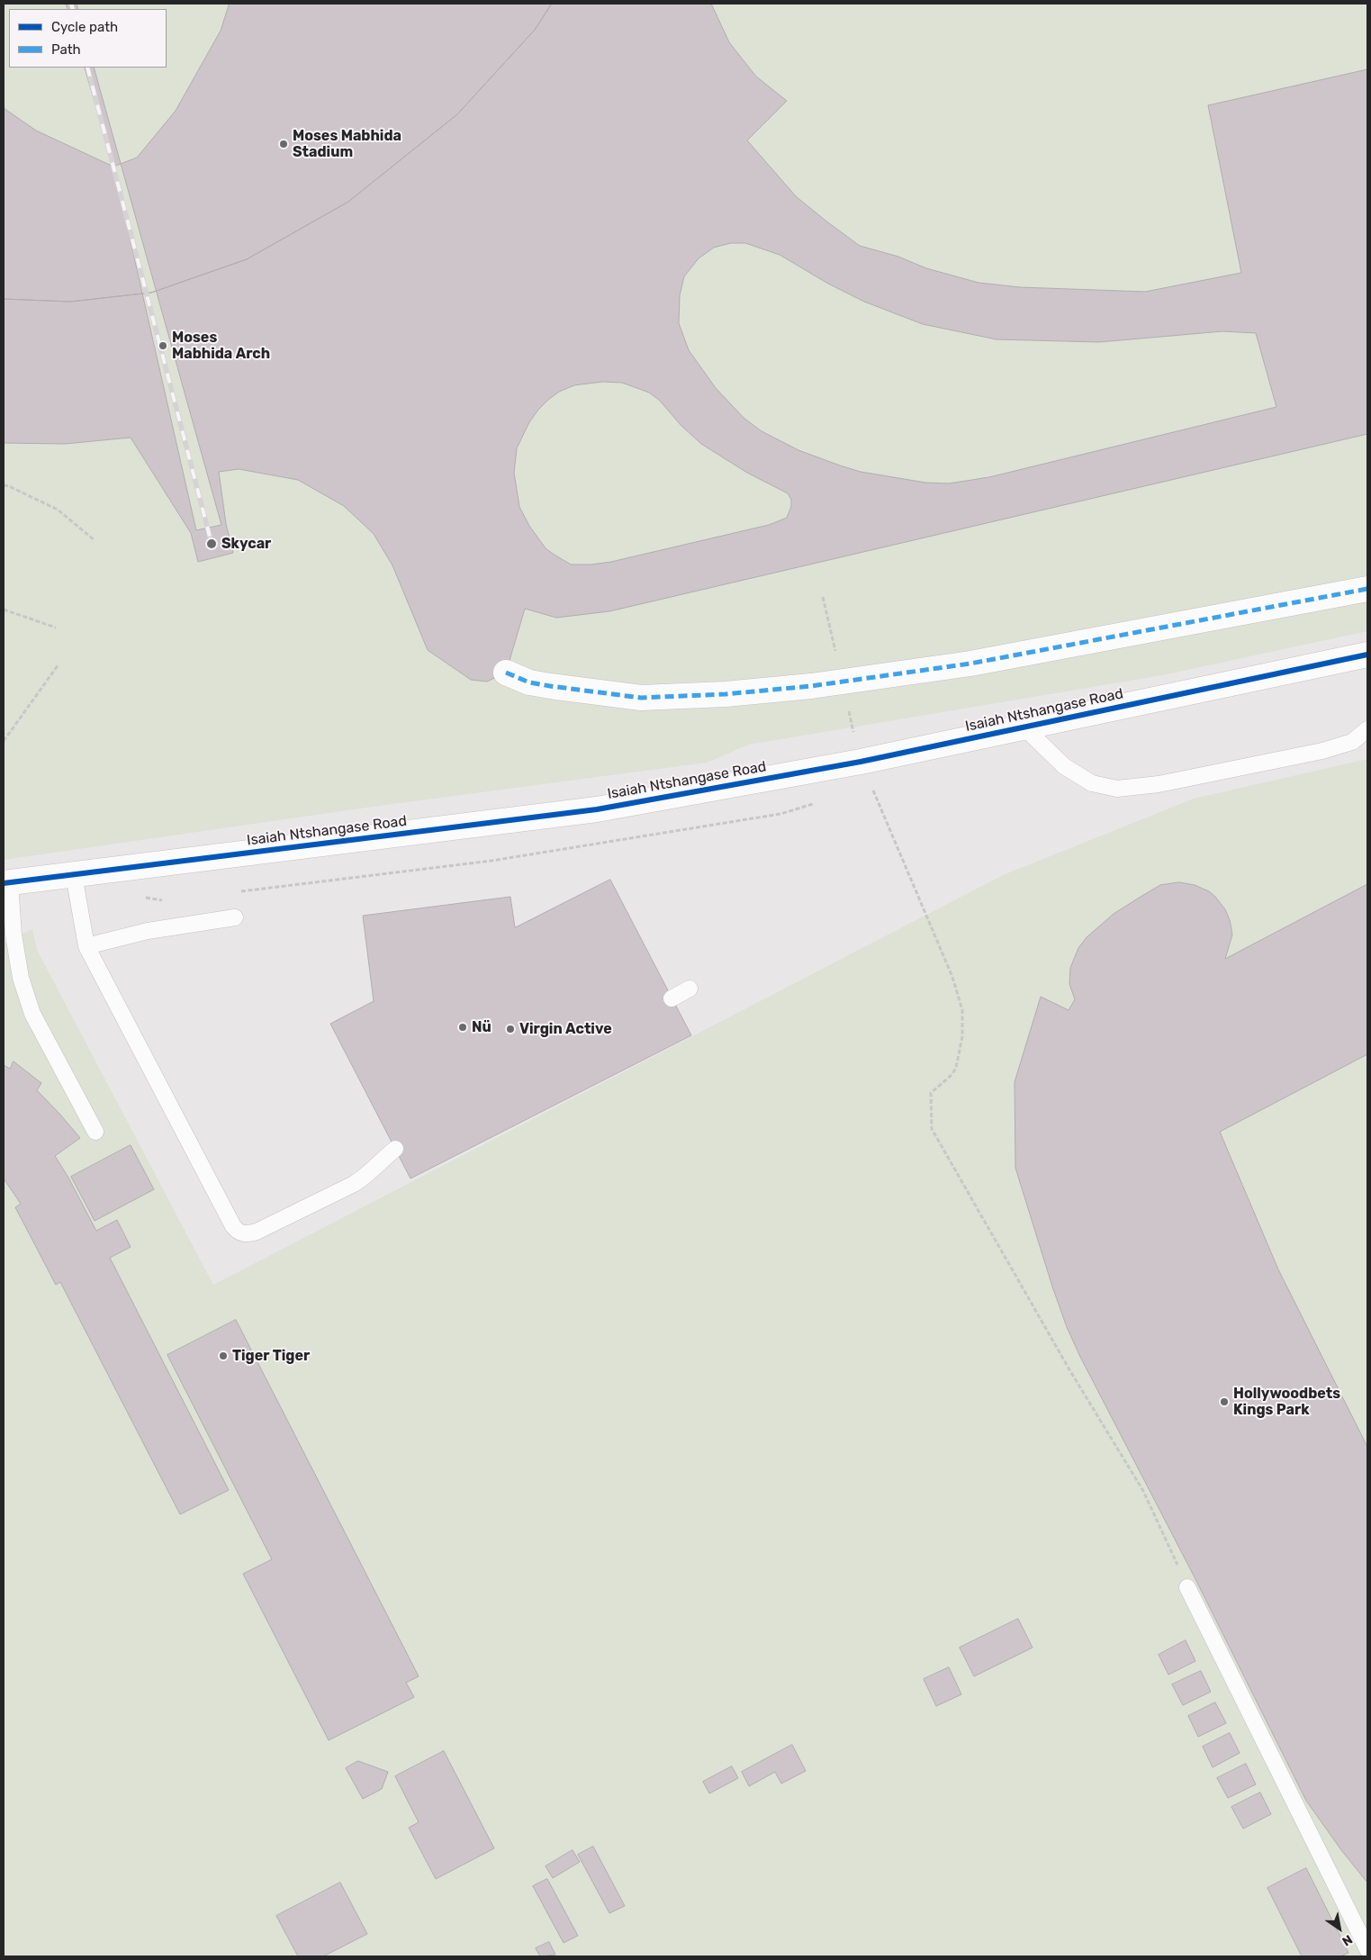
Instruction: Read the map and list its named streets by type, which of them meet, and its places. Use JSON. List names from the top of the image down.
{
  "streets": {
    "street": ["Isaiah Ntshangase Road"]
  },
  "places": [
    "Moses Mabhida Stadium",
    "Moses Mabhida Arch",
    "Skycar",
    "Nü",
    "Virgin Active",
    "Tiger Tiger",
    "Hollywoodbets Kings Park"
  ],
  "legend": ["Cycle path", "Path"],
  "north": "bottom right"
}
